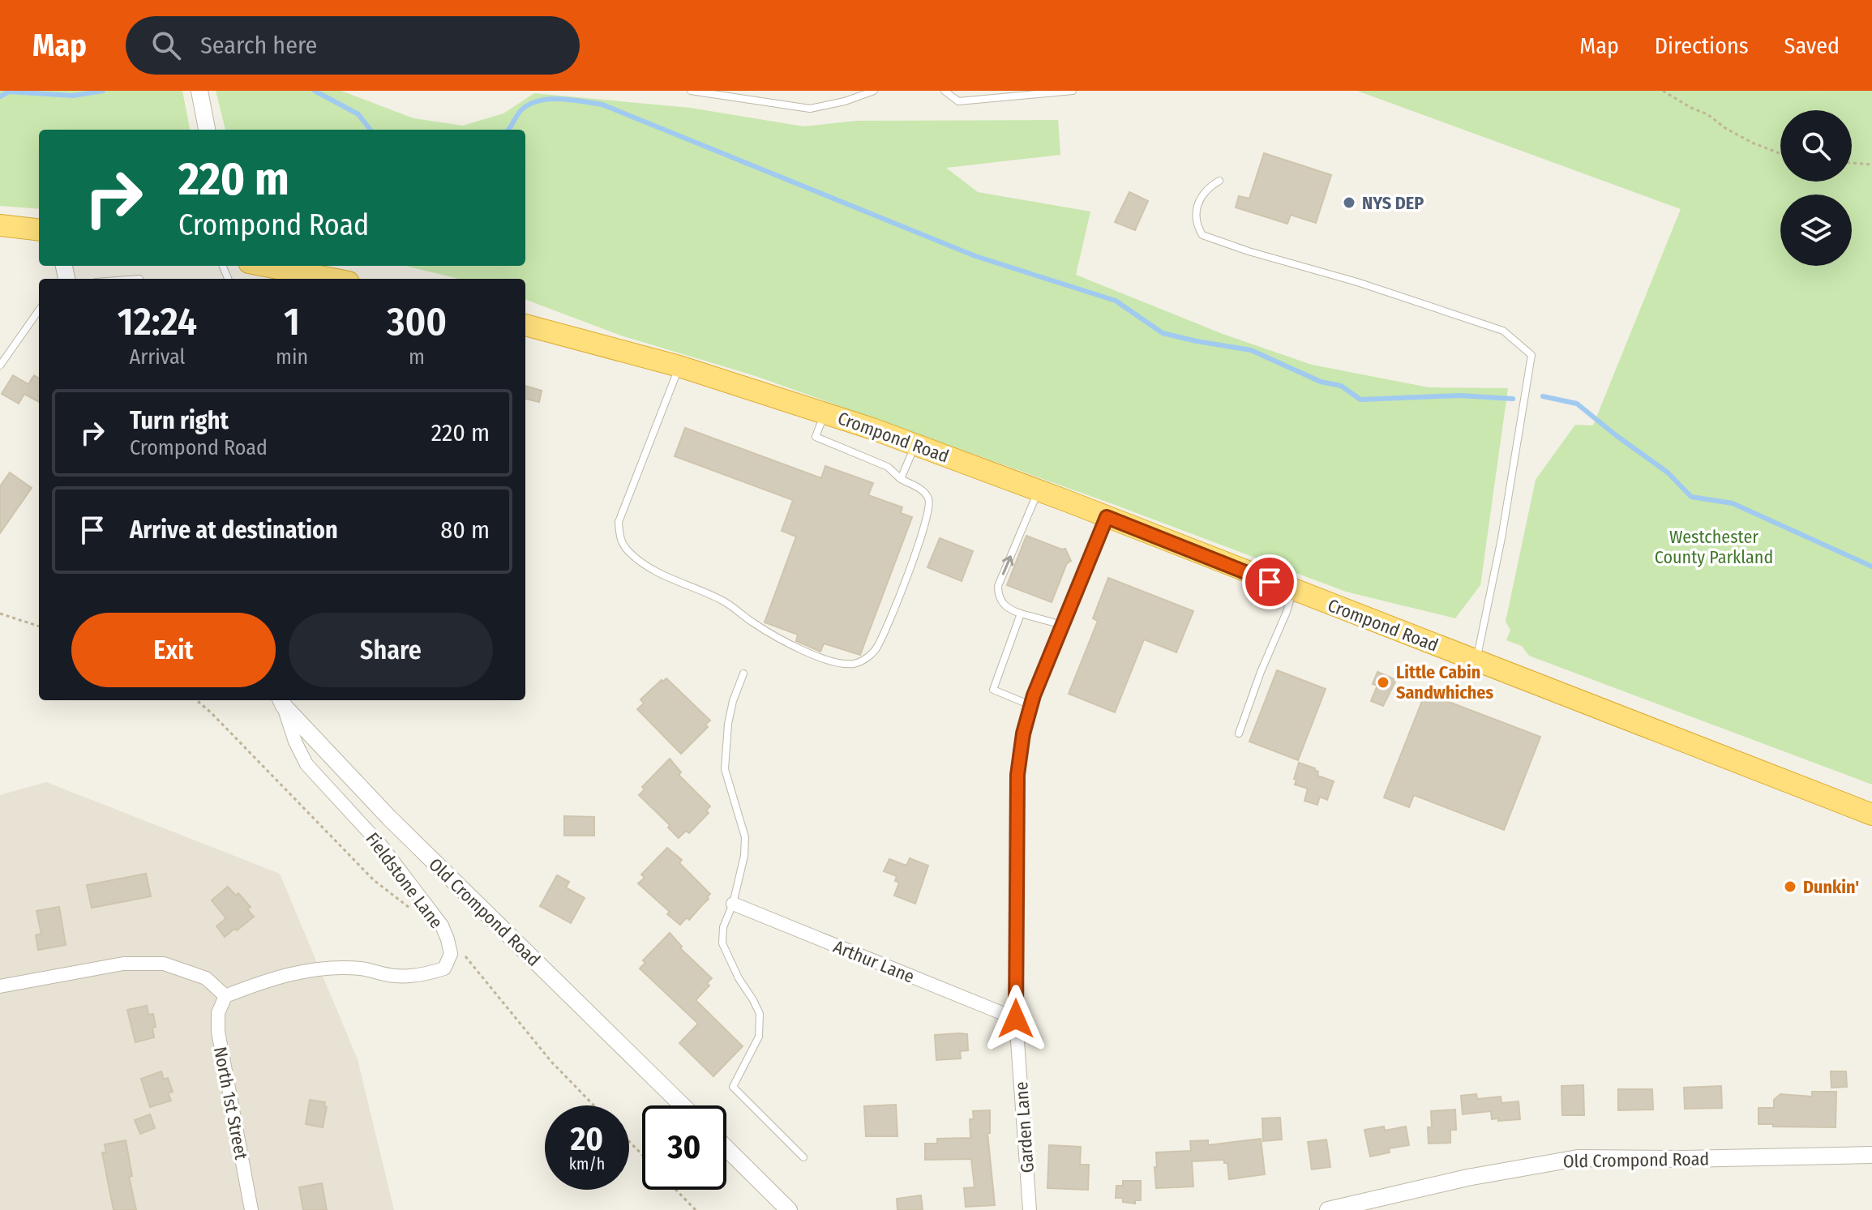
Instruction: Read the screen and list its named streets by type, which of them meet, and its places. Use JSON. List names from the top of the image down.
{
  "streets": {
    "highway": ["Crompond Road"],
    "street": [
      "Fieldstone Lane",
      "Old Crompond Road",
      "Arthur Lane",
      "North 1st Street",
      "Garden Lane"
    ]
  },
  "crossings": [
    ["Crompond Road", "Garden Lane"],
    ["Fieldstone Lane", "Old Crompond Road"],
    ["Fieldstone Lane", "North 1st Street"],
    ["Arthur Lane", "Garden Lane"]
  ],
  "parks": ["Westchester County Parkland"],
  "places": ["NYS DEP", "Little Cabin Sandwhiches", "Dunkin'"],
  "page": {
    "header": "Map",
    "search": "Search here",
    "nav": ["Map", "Directions", "Saved"],
    "turn": ["220 m", "Crompond Road"],
    "eta": [
      "12:24",
      "Arrival",
      "1",
      "min",
      "300",
      "m"
    ],
    "list": [
      {
        "name": "Turn right",
        "note": "Crompond Road",
        "value": "220 m"
      },
      {
        "name": "Arrive at destination",
        "value": "80 m"
      }
    ],
    "buttons": ["Exit", "Share"],
    "speed": "20 km/h",
    "limit": "30"
  }
}
